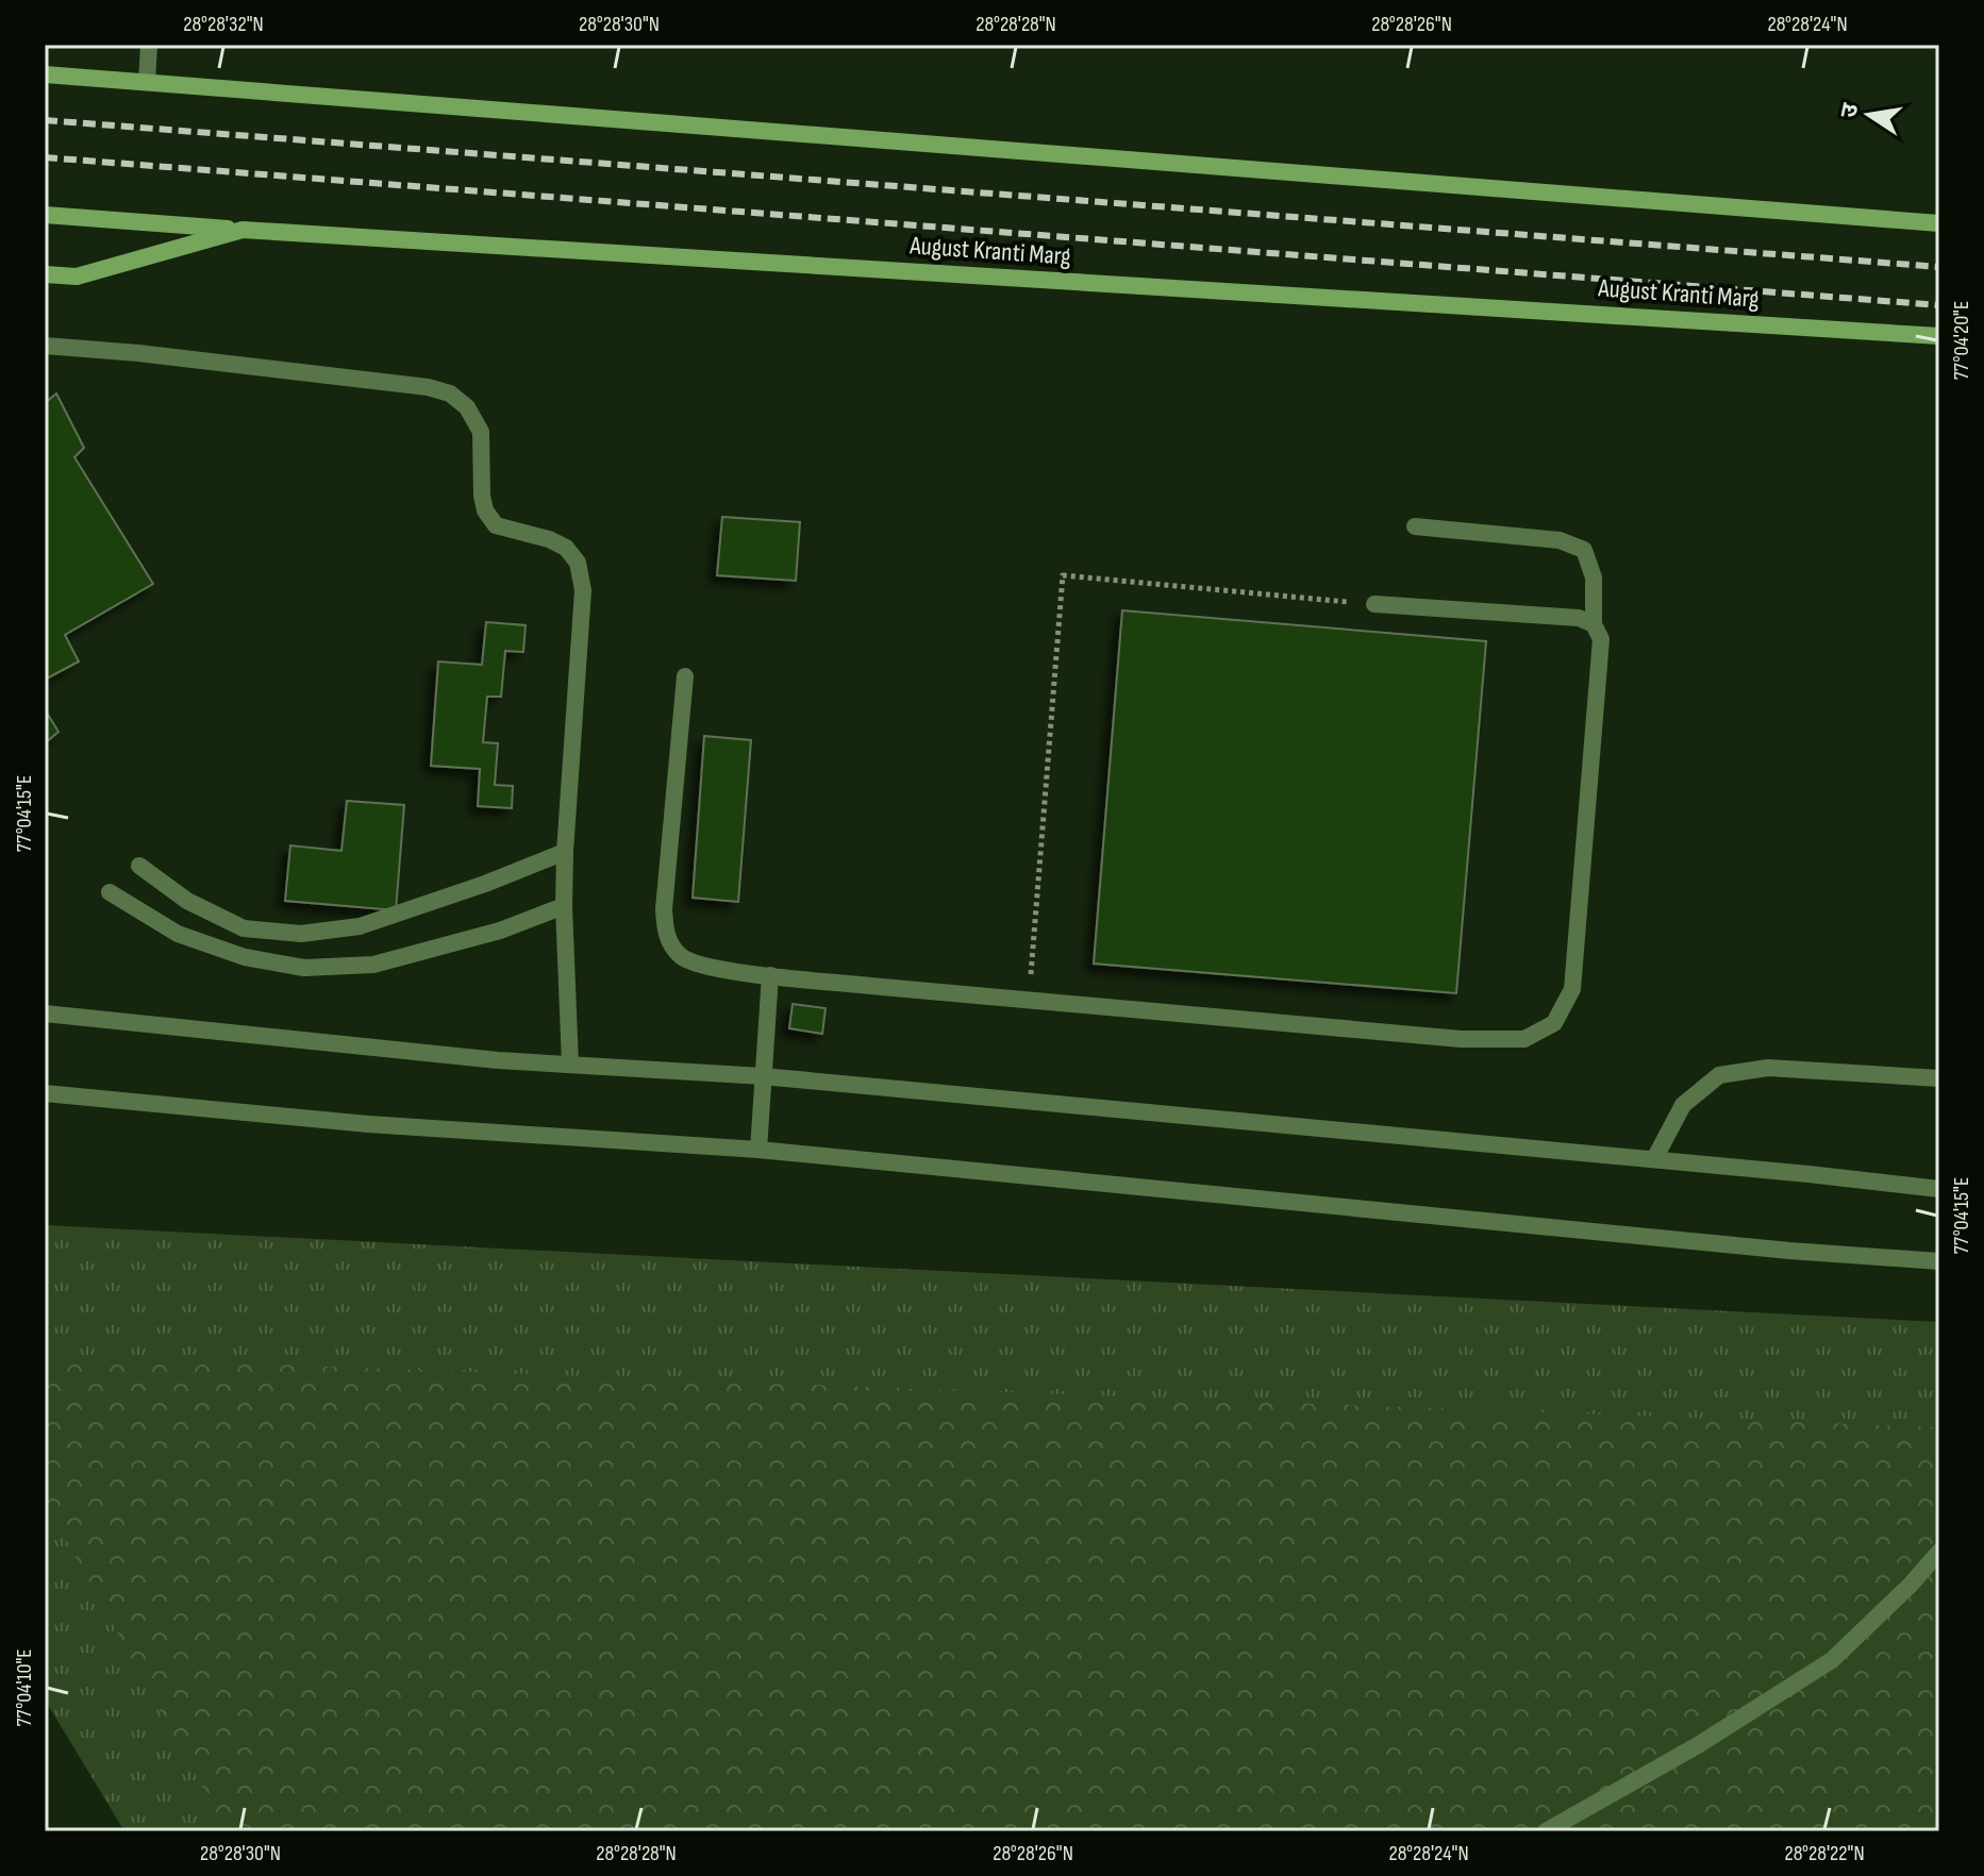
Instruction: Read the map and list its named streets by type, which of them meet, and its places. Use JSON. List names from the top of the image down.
{
  "streets": {
    "main road": ["August Kranti Marg"]
  },
  "north": "left",
  "coordinates": [
    "28°28'32\"N",
    "28°28'30\"N",
    "28°28'28\"N",
    "28°28'26\"N",
    "28°28'24\"N",
    "77°04'20\"E",
    "77°04'15\"E",
    "77°04'10\"E",
    "28°28'22\"N"
  ]
}
